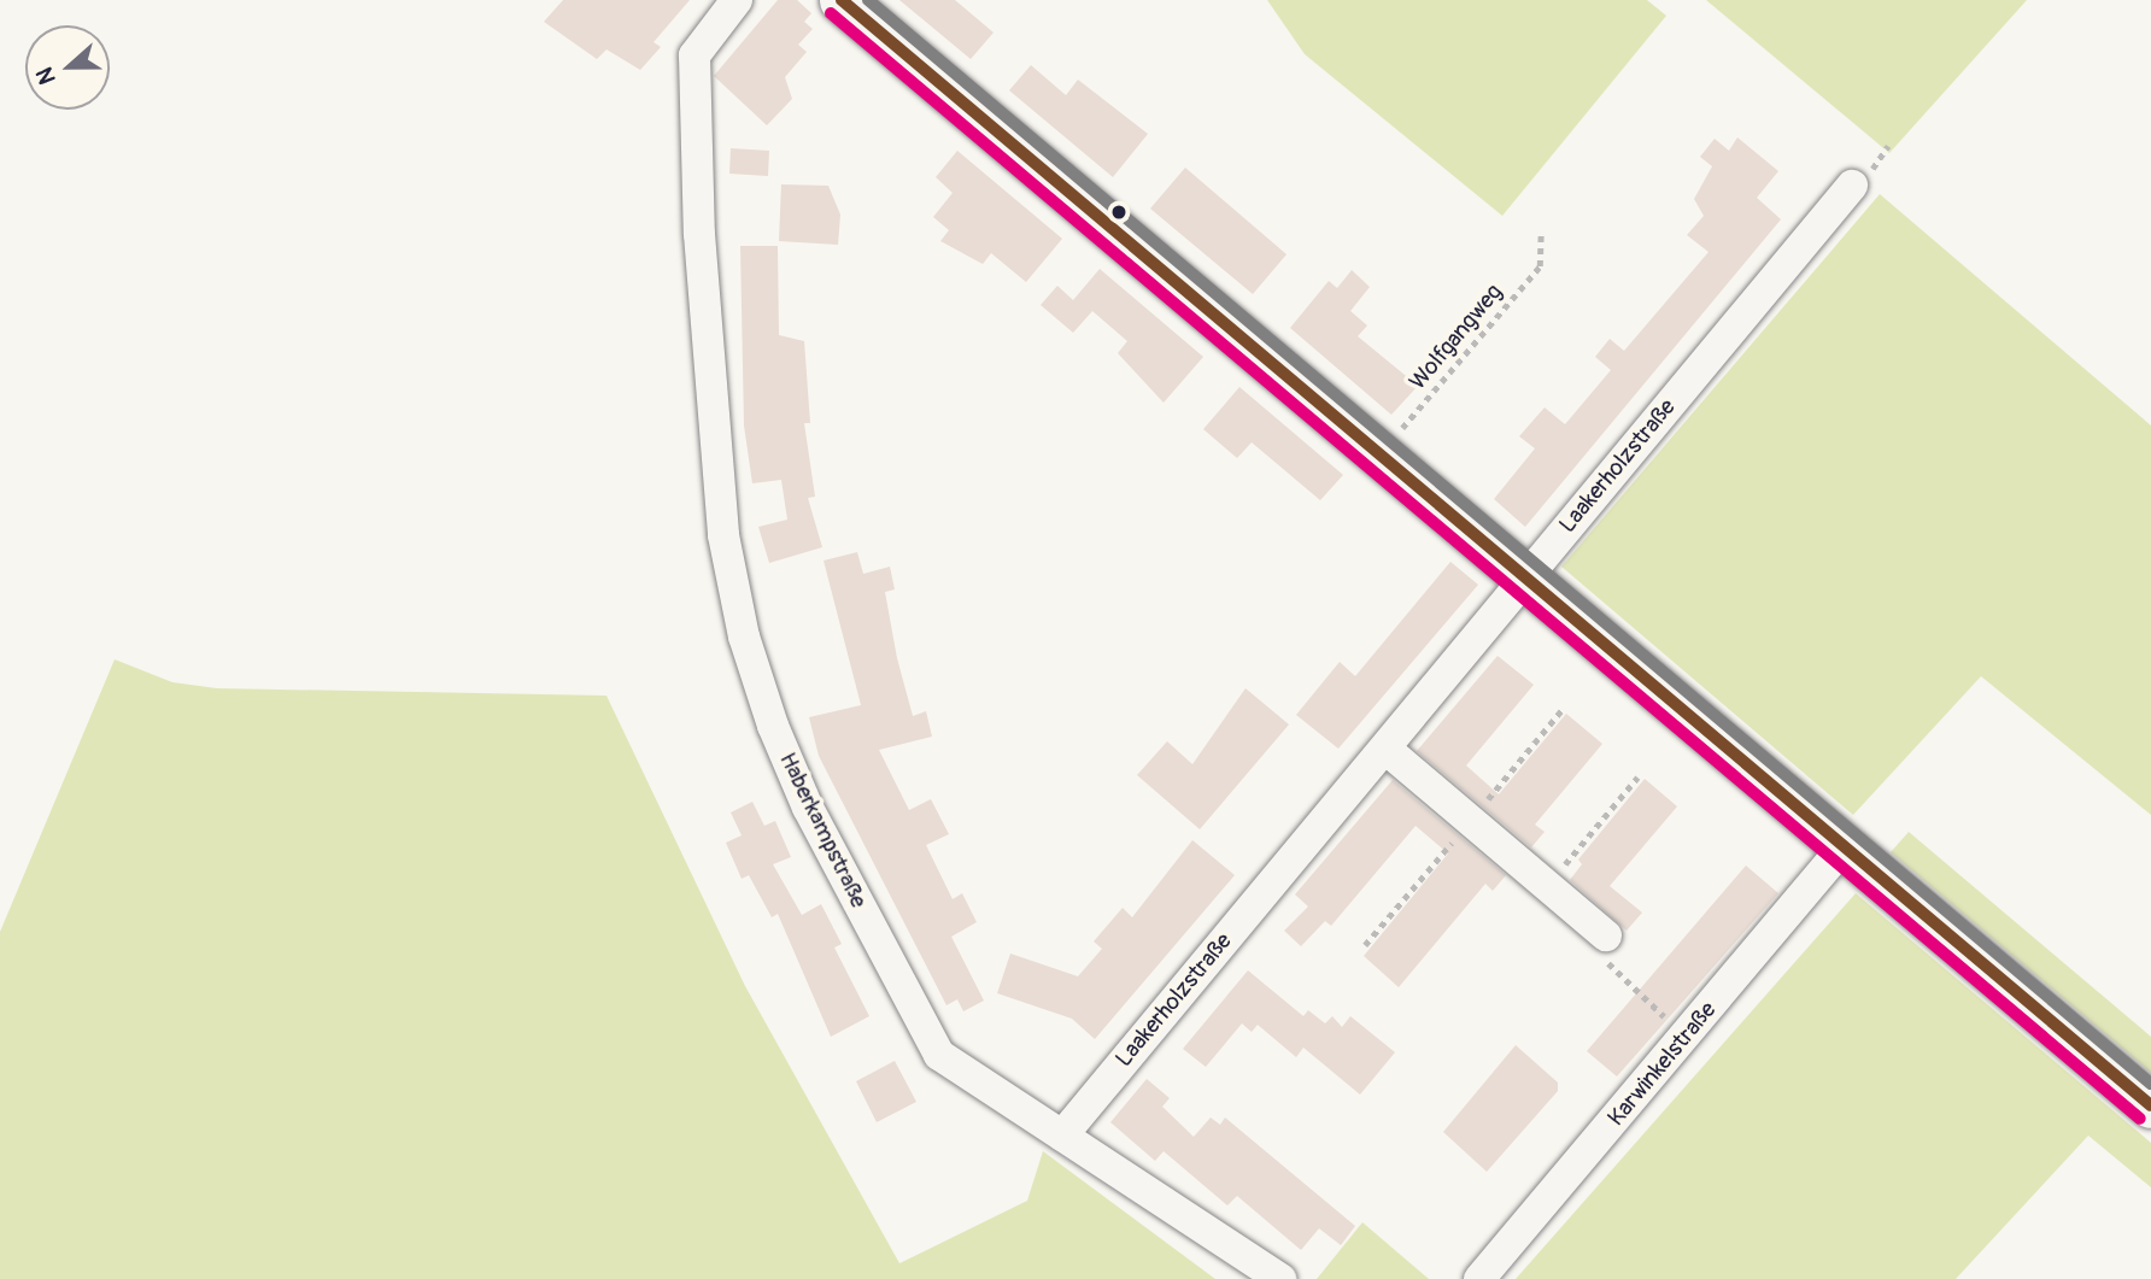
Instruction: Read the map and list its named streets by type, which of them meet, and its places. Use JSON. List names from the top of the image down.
{
  "streets": {
    "street": ["Laakerholzstraße", "Haberkampstraße", "Karwinkelstraße"],
    "path": ["Wolfgangweg"]
  },
  "crossings": [
    ["Laakerholzstraße", "Haberkampstraße"]
  ],
  "north": "left"
}
